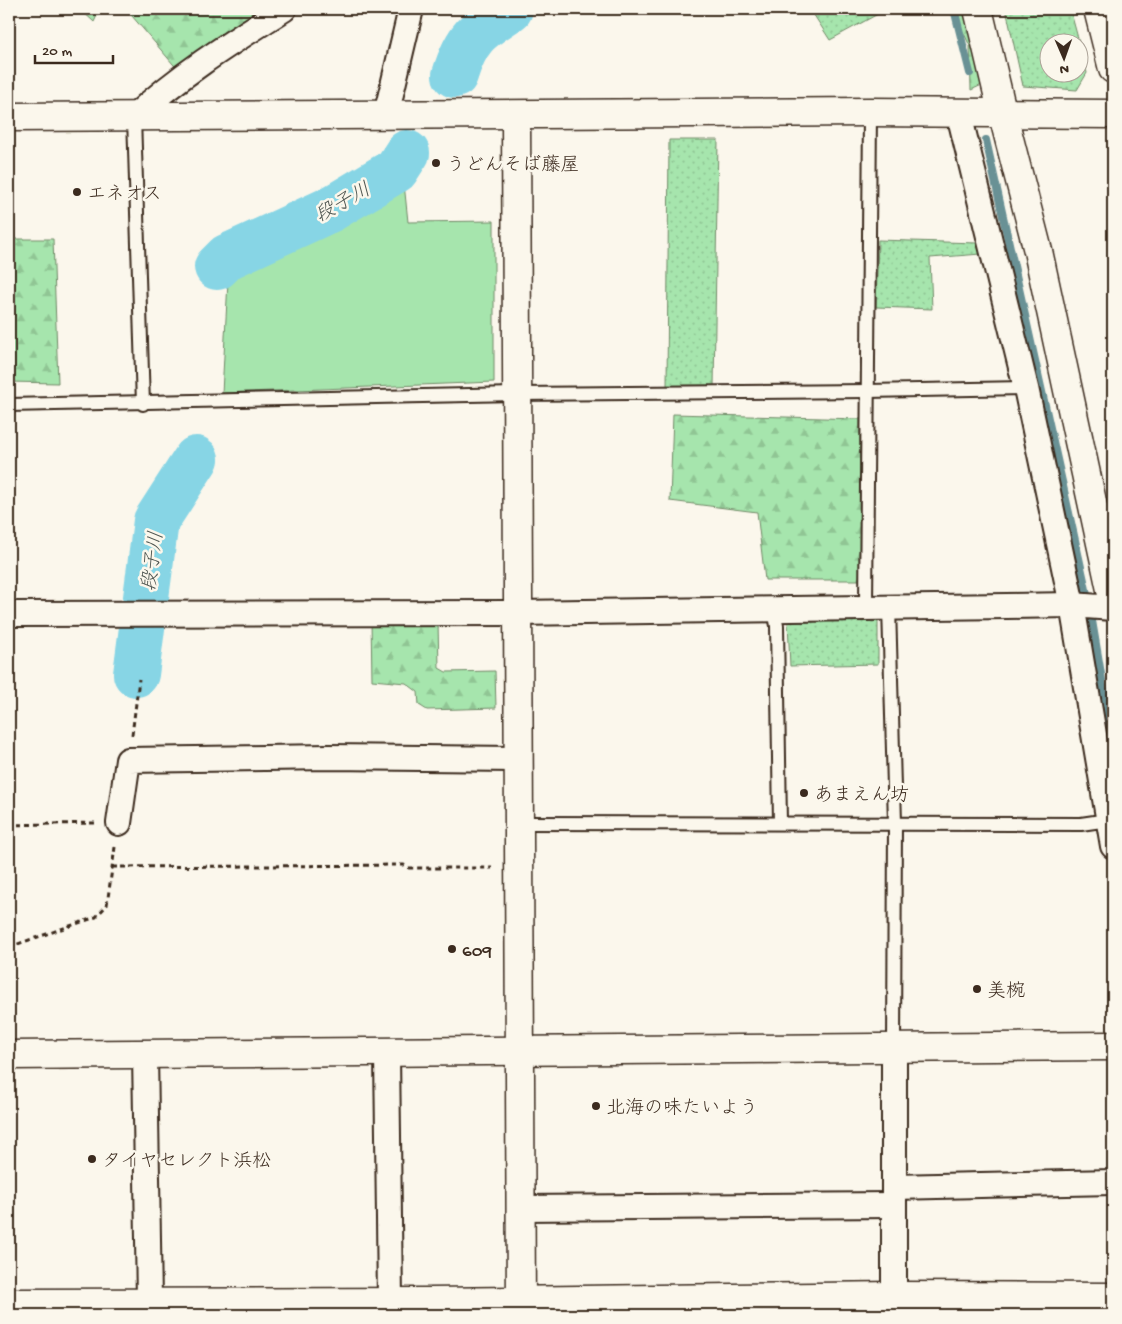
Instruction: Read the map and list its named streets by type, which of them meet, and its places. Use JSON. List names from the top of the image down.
{
  "water": ["段子川"],
  "places": [
    "うどんそば藤屋",
    "エネオス",
    "あまえん坊",
    "609",
    "美椀",
    "北海の味たいよう",
    "タイヤセレクト浜松"
  ],
  "scale_bar": "20 m",
  "north": "bottom"
}
